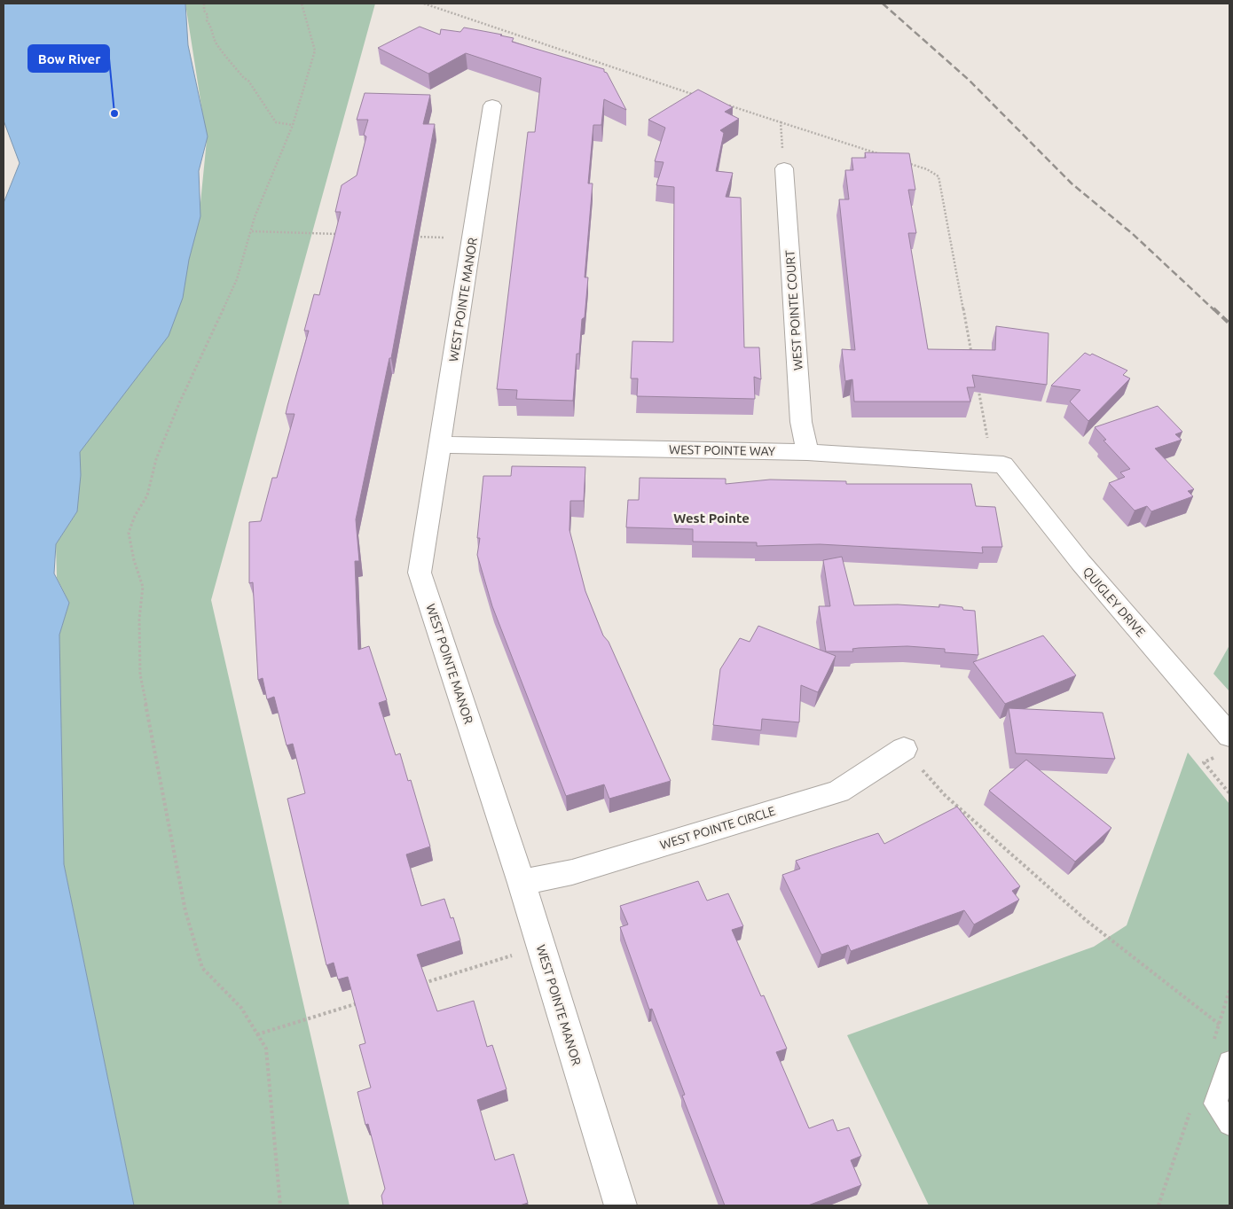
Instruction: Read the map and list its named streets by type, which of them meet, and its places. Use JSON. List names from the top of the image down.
{
  "streets": {
    "street": [
      "WEST POINTE MANOR",
      "WEST POINTE COURT",
      "WEST POINTE WAY",
      "QUIGLEY DRIVE",
      "WEST POINTE CIRCLE"
    ]
  },
  "crossings": [
    ["WEST POINTE MANOR", "WEST POINTE WAY"],
    ["WEST POINTE MANOR", "WEST POINTE CIRCLE"],
    ["WEST POINTE COURT", "WEST POINTE WAY"],
    ["WEST POINTE WAY", "QUIGLEY DRIVE"]
  ],
  "districts": ["West Pointe"],
  "places": ["Bow River"]
}
